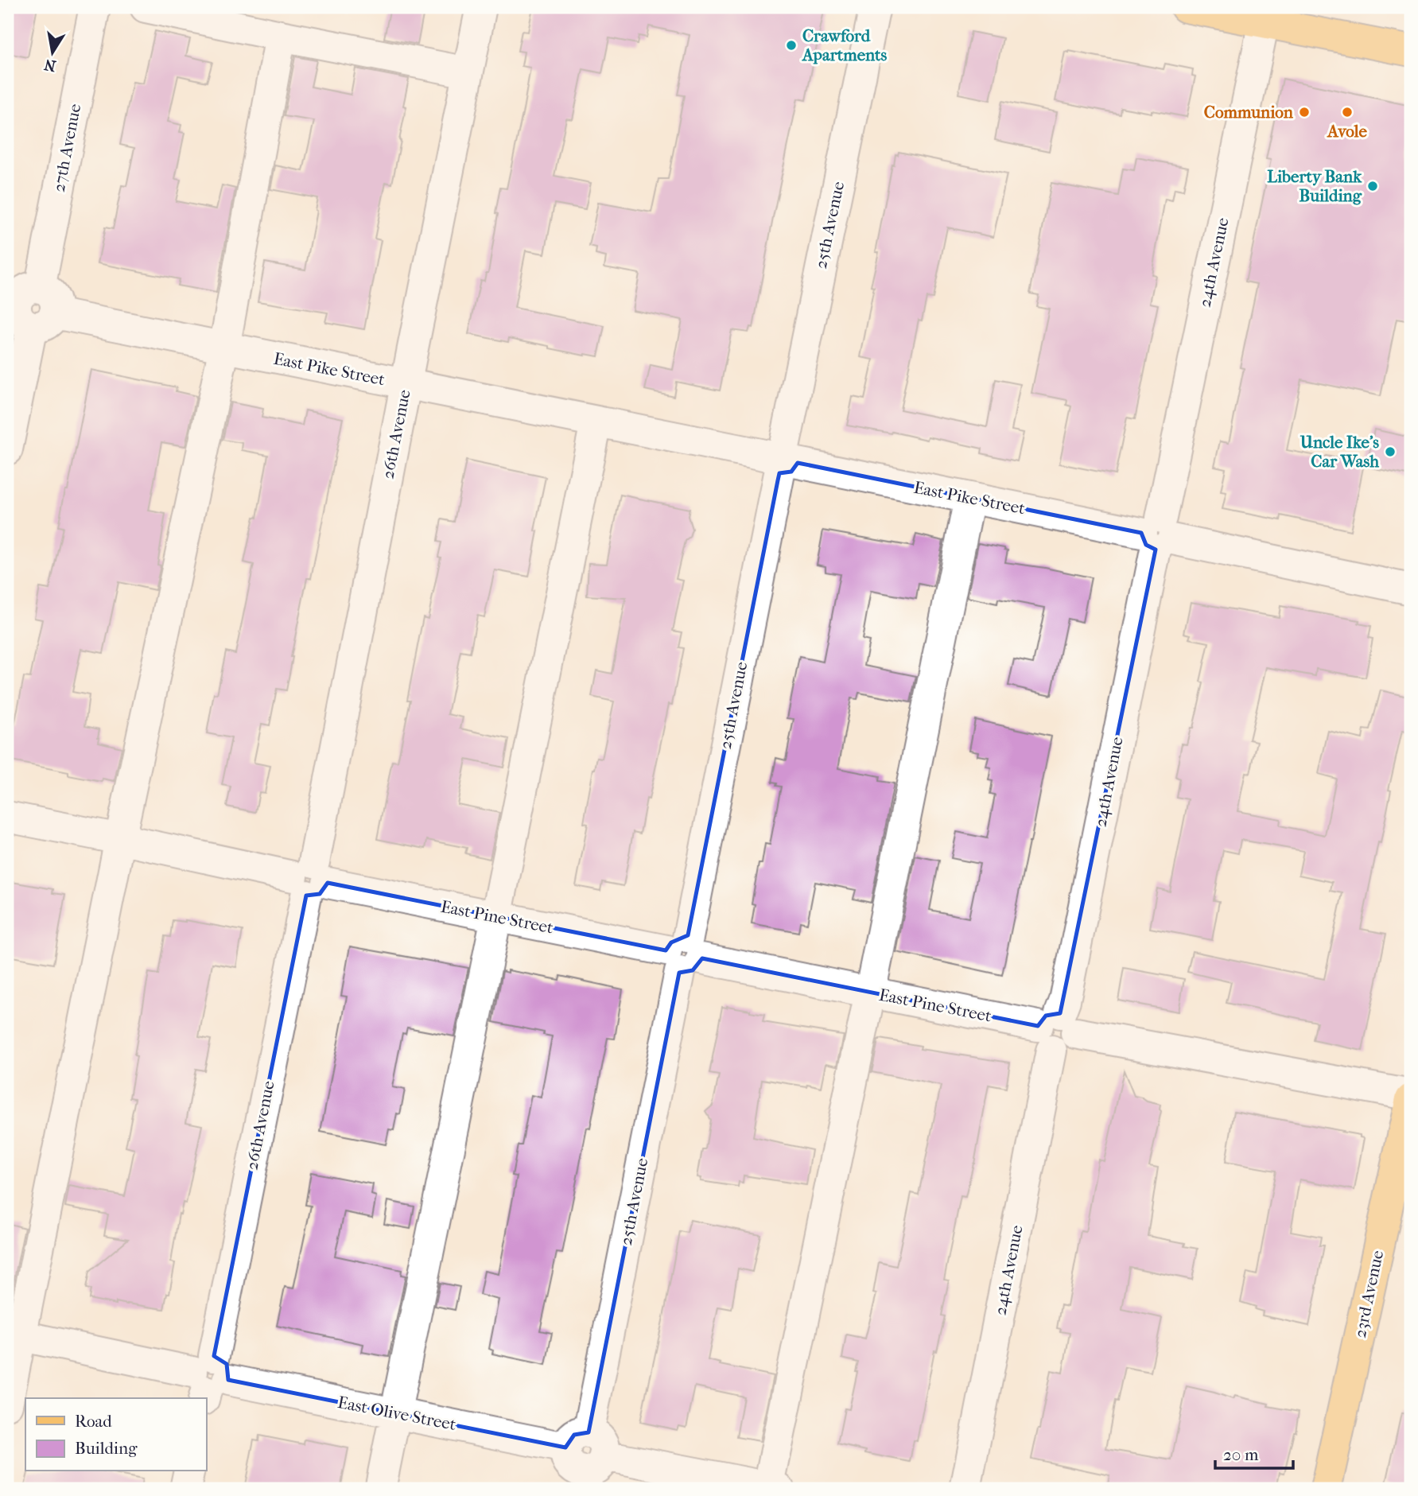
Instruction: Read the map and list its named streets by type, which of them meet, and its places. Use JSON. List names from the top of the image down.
{
  "streets": {
    "main road": ["23rd Avenue"],
    "street": [
      "27th Avenue",
      "25th Avenue",
      "24th Avenue",
      "East Pike Street",
      "26th Avenue",
      "East Pine Street",
      "East Olive Street"
    ]
  },
  "crossings": [
    ["27th Avenue", "East Pike Street"],
    ["25th Avenue", "East Pike Street"],
    ["25th Avenue", "East Pine Street"],
    ["25th Avenue", "East Olive Street"],
    ["24th Avenue", "East Pike Street"],
    ["24th Avenue", "East Pine Street"],
    ["East Pike Street", "26th Avenue"],
    ["26th Avenue", "East Pine Street"],
    ["26th Avenue", "East Olive Street"],
    ["East Pine Street", "23rd Avenue"]
  ],
  "places": [
    "Crawford Apartments",
    "Communion",
    "Avole",
    "Liberty Bank Building",
    "Uncle Ike's Car Wash"
  ],
  "legend": ["Road", "Building"],
  "scale_bar": "20 m",
  "north": "bottom"
}
